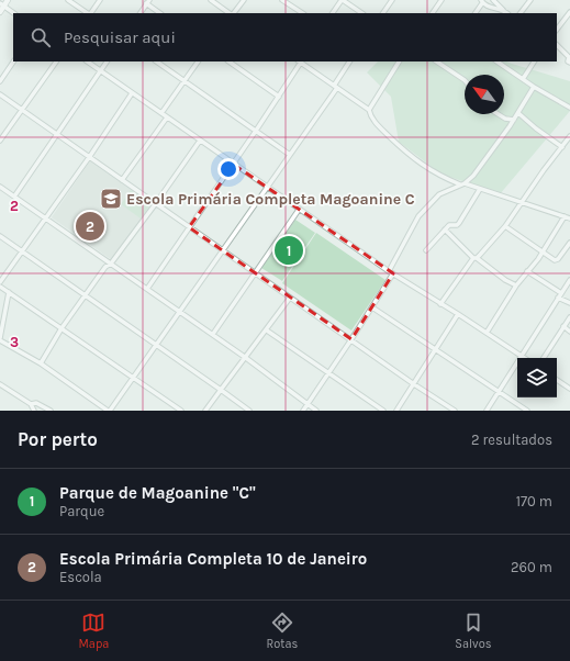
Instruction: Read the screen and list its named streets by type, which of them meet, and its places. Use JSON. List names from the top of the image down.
{
  "places": {
    "school or university": ["Escola Primária Completa Magoanine C"]
  },
  "north": "top left",
  "page": {
    "search": "Pesquisar aqui",
    "pins": ["2", "1"],
    "heading": ["Por perto", "2 resultados"],
    "list": [
      {
        "mark": "1",
        "name": "Parque de Magoanine \"C\"",
        "note": "Parque",
        "value": "170 m"
      },
      {
        "mark": "2",
        "name": "Escola Primária Completa 10 de Janeiro",
        "note": "Escola",
        "value": "260 m"
      }
    ],
    "nav": ["Mapa", "Rotas", "Salvos"]
  },
  "grid": {
    "rows": ["2", "3"]
  }
}
